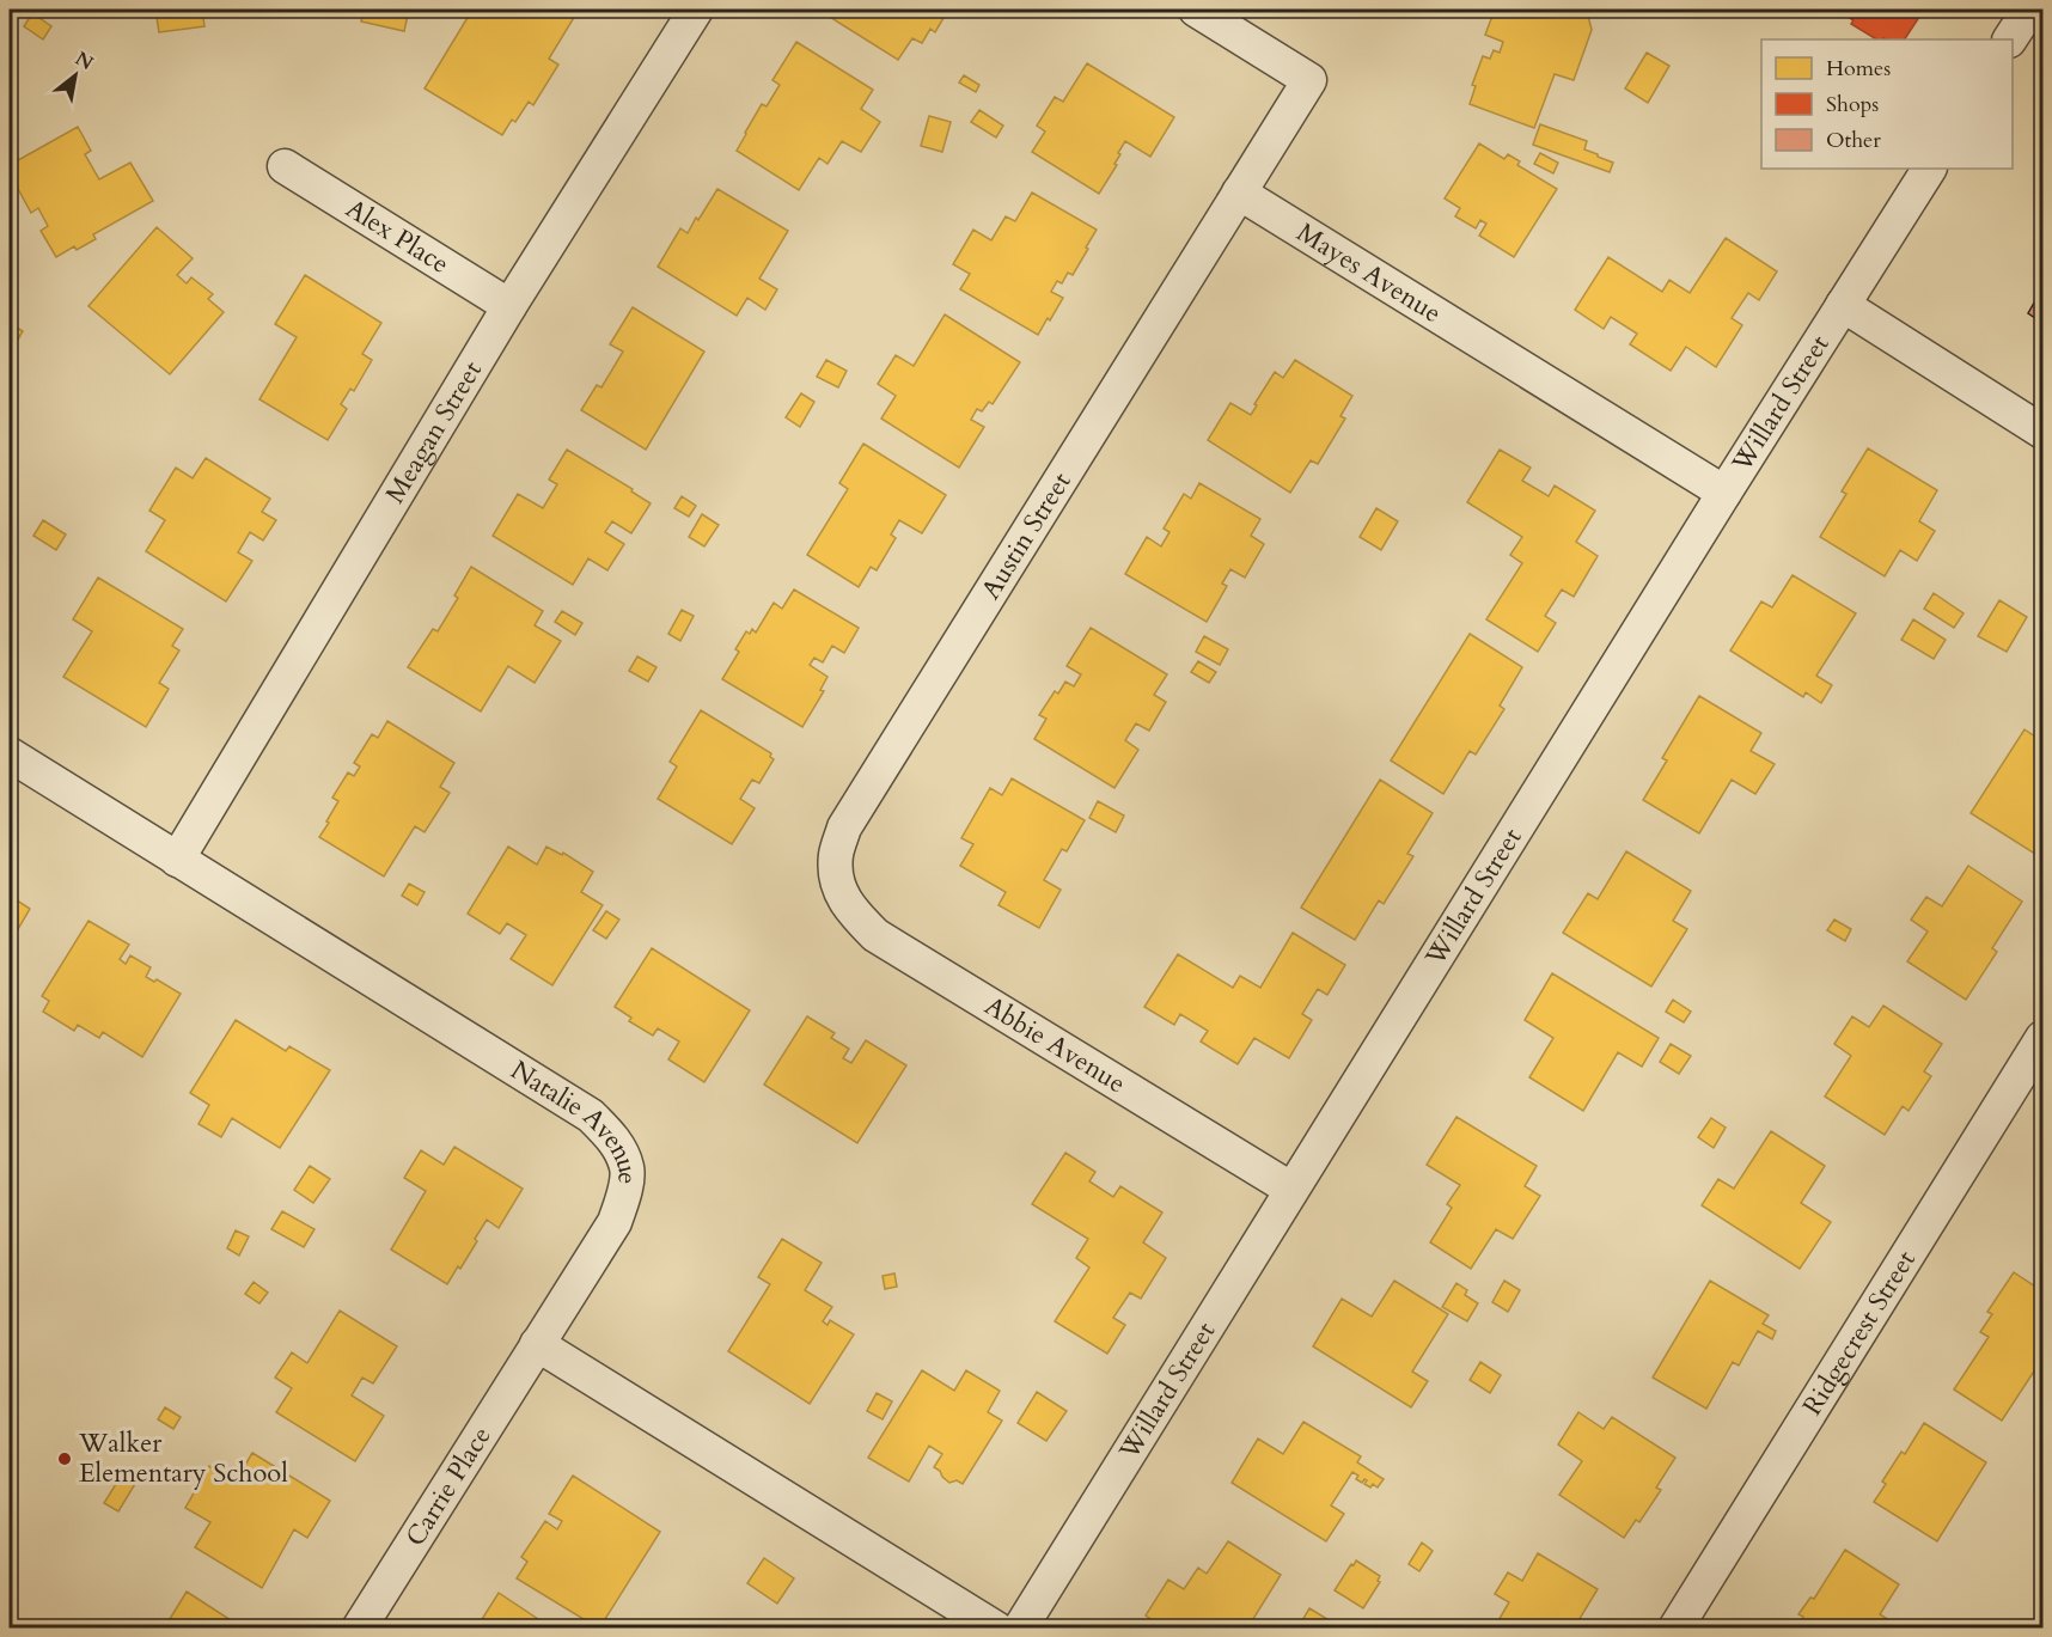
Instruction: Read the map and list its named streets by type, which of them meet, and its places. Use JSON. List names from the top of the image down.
{
  "streets": {
    "street": [
      "Alex Place",
      "Mayes Avenue",
      "Willard Street",
      "Meagan Street",
      "Austin Street",
      "Abbie Avenue",
      "Natalie Avenue",
      "Ridgecrest Street",
      "Carrie Place"
    ]
  },
  "crossings": [
    ["Alex Place", "Meagan Street"],
    ["Mayes Avenue", "Willard Street"],
    ["Mayes Avenue", "Austin Street"],
    ["Willard Street", "Abbie Avenue"],
    ["Meagan Street", "Natalie Avenue"],
    ["Austin Street", "Abbie Avenue"],
    ["Natalie Avenue", "Carrie Place"]
  ],
  "places": ["Walker Elementary School"],
  "legend": ["Homes", "Shops", "Other"],
  "north": "top right"
}
